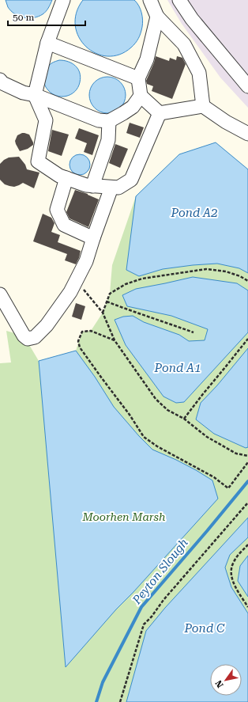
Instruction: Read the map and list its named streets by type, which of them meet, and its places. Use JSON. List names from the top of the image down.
{
  "water": [
    "Pond A2",
    "Pond A1",
    "Peyton Slough",
    "Pond C"
  ],
  "parks": ["Moorhen Marsh"],
  "scale_bar": "50 m",
  "north": "bottom left"
}
